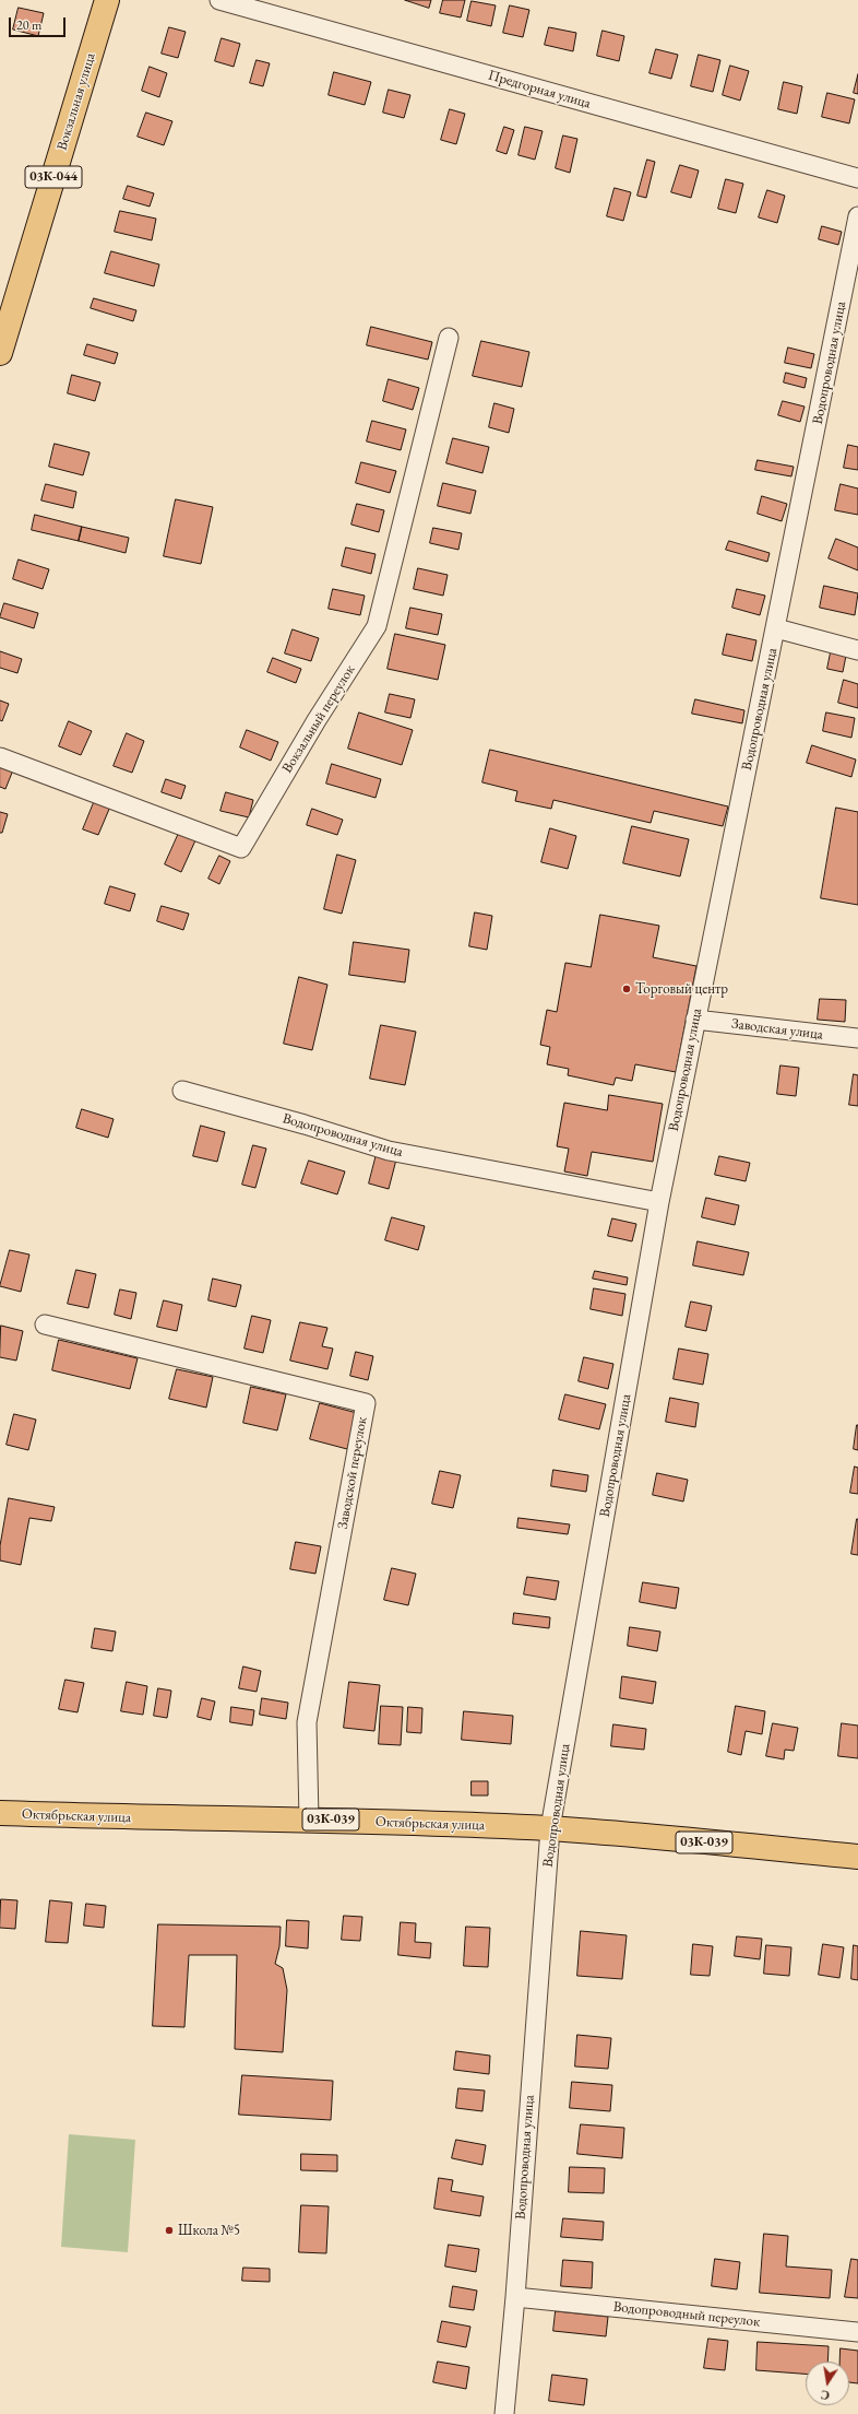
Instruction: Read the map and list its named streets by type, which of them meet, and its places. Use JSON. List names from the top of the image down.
{
  "streets": {
    "main road": [
      "Вокзальная улица",
      "03К-044",
      "Октябрьская улица",
      "03К-039"
    ],
    "street": [
      "Предгорная улица",
      "Водопроводная улица",
      "Вокзальный переулок",
      "Заводская улица",
      "Заводской переулок",
      "Водопроводный переулок"
    ]
  },
  "crossings": [
    ["Водопроводная улица", "Заводская улица"],
    ["Водопроводная улица", "Октябрьская улица"],
    ["Водопроводная улица", "Водопроводный переулок"],
    ["Заводской переулок", "Октябрьская улица"]
  ],
  "places": ["Торговый центр", "Школа №5"],
  "scale_bar": "20 m",
  "north": "bottom"
}
